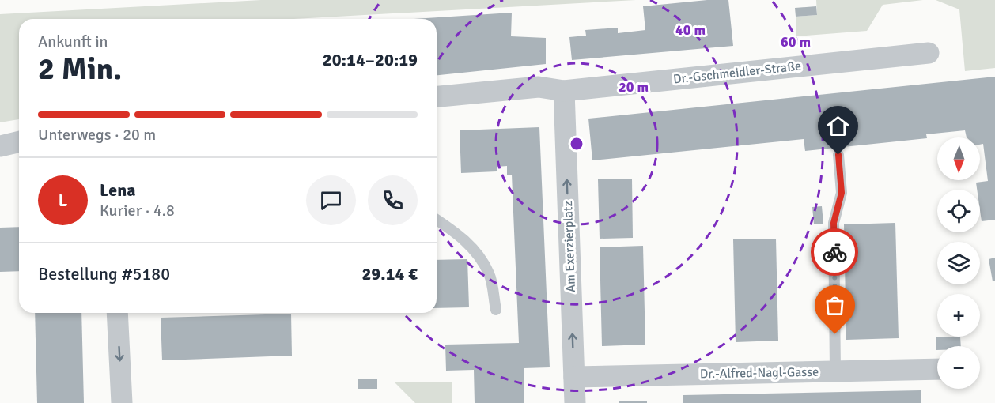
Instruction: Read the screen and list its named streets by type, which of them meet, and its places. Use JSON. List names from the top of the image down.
{
  "streets": {
    "street": ["Dr.-Gschmeidler-Straße", "Am Exerzierplatz", "Dr.-Alfred-Nagl-Gasse"]
  },
  "crossings": [
    ["Dr.-Gschmeidler-Straße", "Am Exerzierplatz"],
    ["Am Exerzierplatz", "Dr.-Alfred-Nagl-Gasse"]
  ],
  "one_way": ["Am Exerzierplatz"],
  "north": "bottom",
  "page": {
    "heading": ["2 Min.", "Ankunft in", "20:14–20:19"],
    "panel": [
      "Lena",
      "Kurier · 4.8",
      "Bestellung #5180",
      "29.14 €"
    ],
    "bar": "Unterwegs · 20 m",
    "map_buttons": ["+", "−"],
    "round": "L"
  },
  "rings": ["40 m", "60 m", "20 m"]
}
